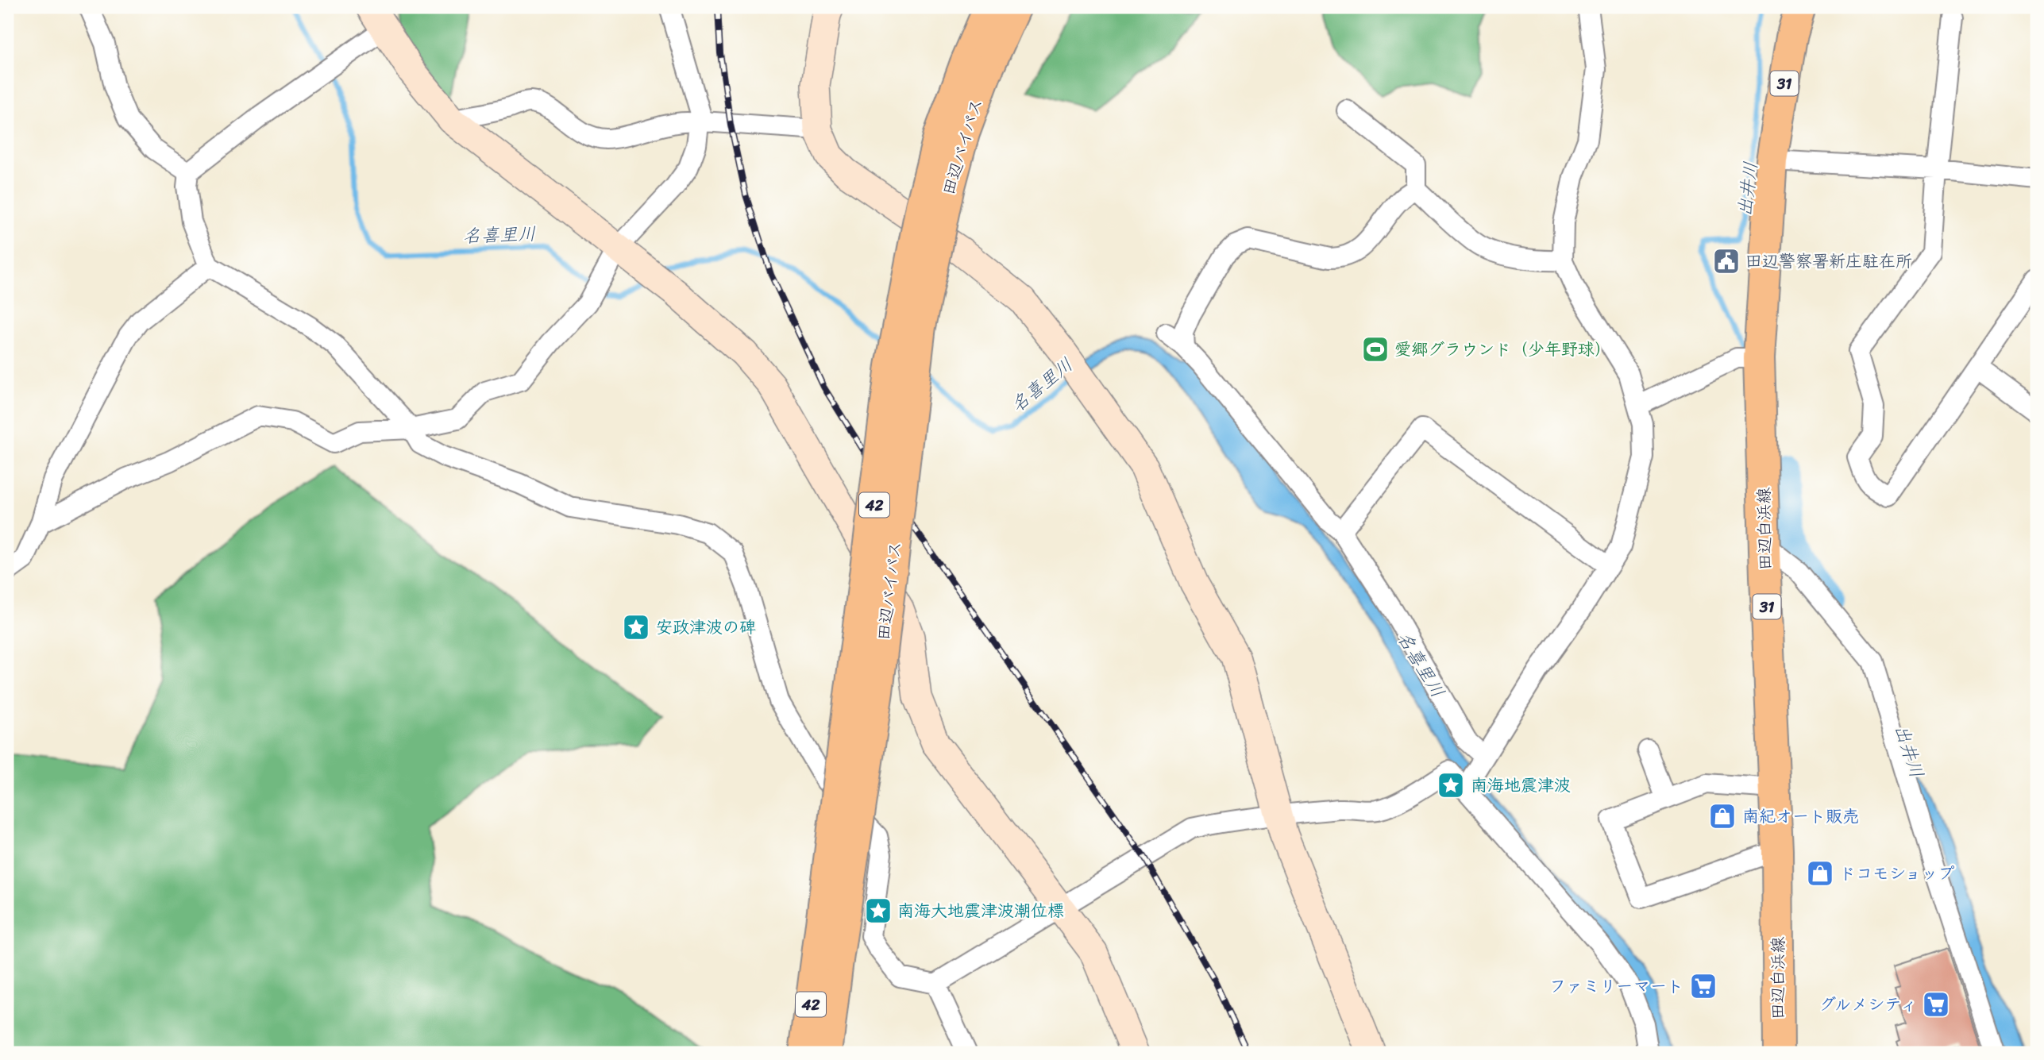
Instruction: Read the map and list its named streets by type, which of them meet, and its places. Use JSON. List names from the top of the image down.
{
  "streets": {
    "main road": [
      "31",
      "田辺バイパス",
      "42",
      "田辺白浜線"
    ]
  },
  "water": ["出井川", "名喜里川"],
  "places": {
    "public building": ["田辺警察署新庄駐在所"],
    "sports": ["愛郷グラウンド（少年野球）"],
    "place": ["安政津波の碑", "南海地震津波", "南海大地震津波潮位標"],
    "shop": ["南紀オート販売", "ドコモショップ"],
    "supermarket": ["ファミリーマート", "グルメシティ"]
  }
}
